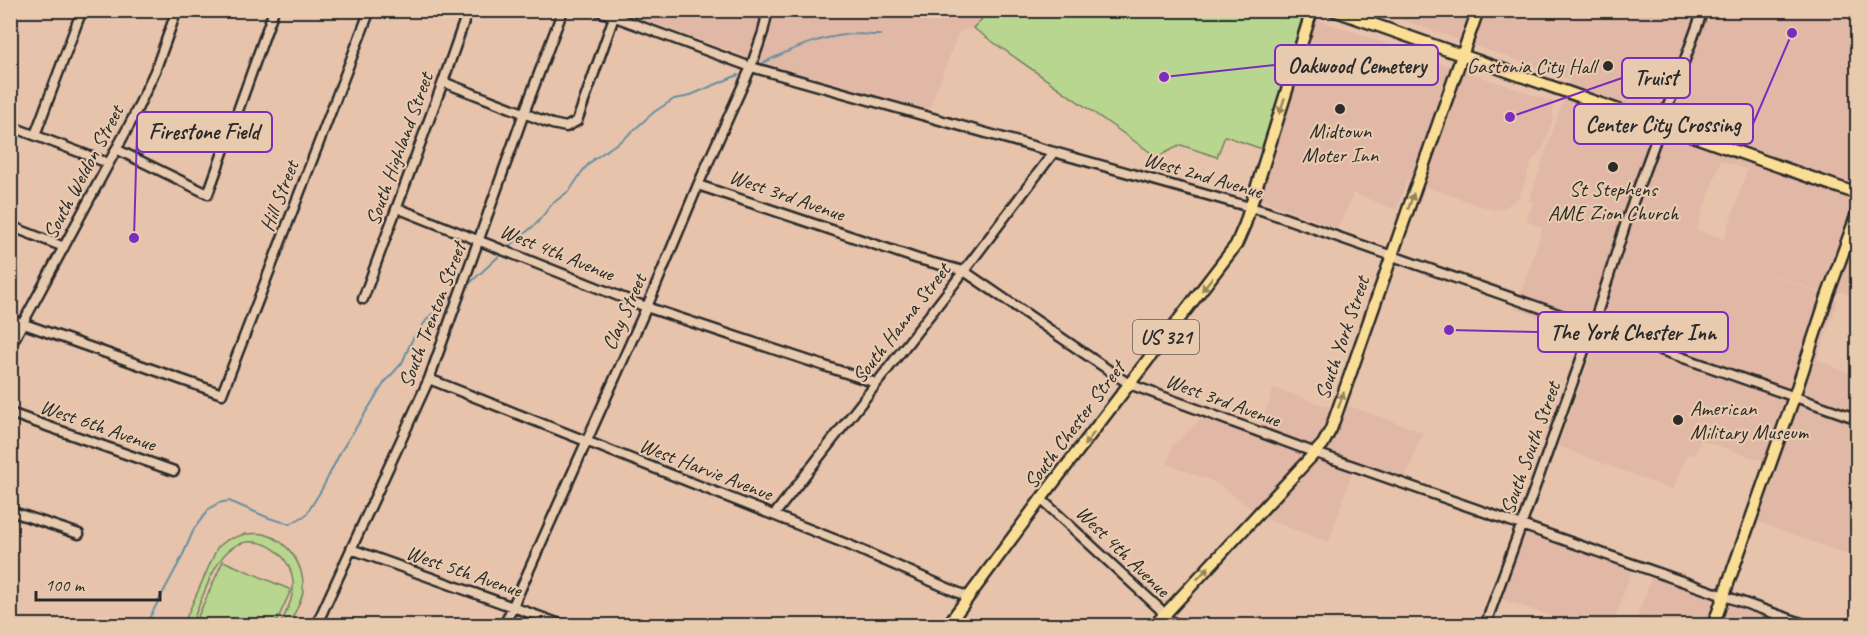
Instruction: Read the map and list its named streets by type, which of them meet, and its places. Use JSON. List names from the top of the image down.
{
  "streets": {
    "main road": ["US 321", "South York Street", "South Chester Street"],
    "street": [
      "South Highland Street",
      "South Weldon Street",
      "West 2nd Avenue",
      "West 3rd Avenue",
      "Hill Street",
      "West 4th Avenue",
      "Clay Street",
      "South Trenton Street",
      "South Hanna Street",
      "West 6th Avenue",
      "South South Street",
      "West Harvie Avenue",
      "West 5th Avenue"
    ]
  },
  "crossings": [
    ["South Highland Street", "West 4th Avenue"],
    ["South Weldon Street", "Hill Street"],
    ["West 2nd Avenue", "Clay Street"],
    ["West 2nd Avenue", "South Hanna Street"],
    ["West 2nd Avenue", "South York Street"],
    ["West 2nd Avenue", "South Chester Street"],
    ["West 2nd Avenue", "South South Street"],
    ["West 3rd Avenue", "Clay Street"],
    ["West 3rd Avenue", "South Hanna Street"],
    ["West 3rd Avenue", "South York Street"],
    ["West 3rd Avenue", "South Chester Street"],
    ["West 3rd Avenue", "South South Street"],
    ["West 4th Avenue", "Clay Street"],
    ["West 4th Avenue", "South Trenton Street"],
    ["West 4th Avenue", "South Hanna Street"],
    ["West 4th Avenue", "South York Street"],
    ["West 4th Avenue", "South Chester Street"],
    ["Clay Street", "West Harvie Avenue"],
    ["Clay Street", "West 5th Avenue"],
    ["South Trenton Street", "West Harvie Avenue"],
    ["South Trenton Street", "West 5th Avenue"],
    ["South Hanna Street", "West Harvie Avenue"],
    ["South Chester Street", "West Harvie Avenue"]
  ],
  "one_way": ["South York Street", "South Chester Street"],
  "places": [
    "Center City Crossing",
    "Gastonia City Hall",
    "Oakwood Cemetery",
    "Midtown Moter Inn",
    "Truist",
    "St Stephens AME Zion Church",
    "Firestone Field",
    "The York Chester Inn",
    "American Military Museum"
  ],
  "scale_bar": "100 m"
}
